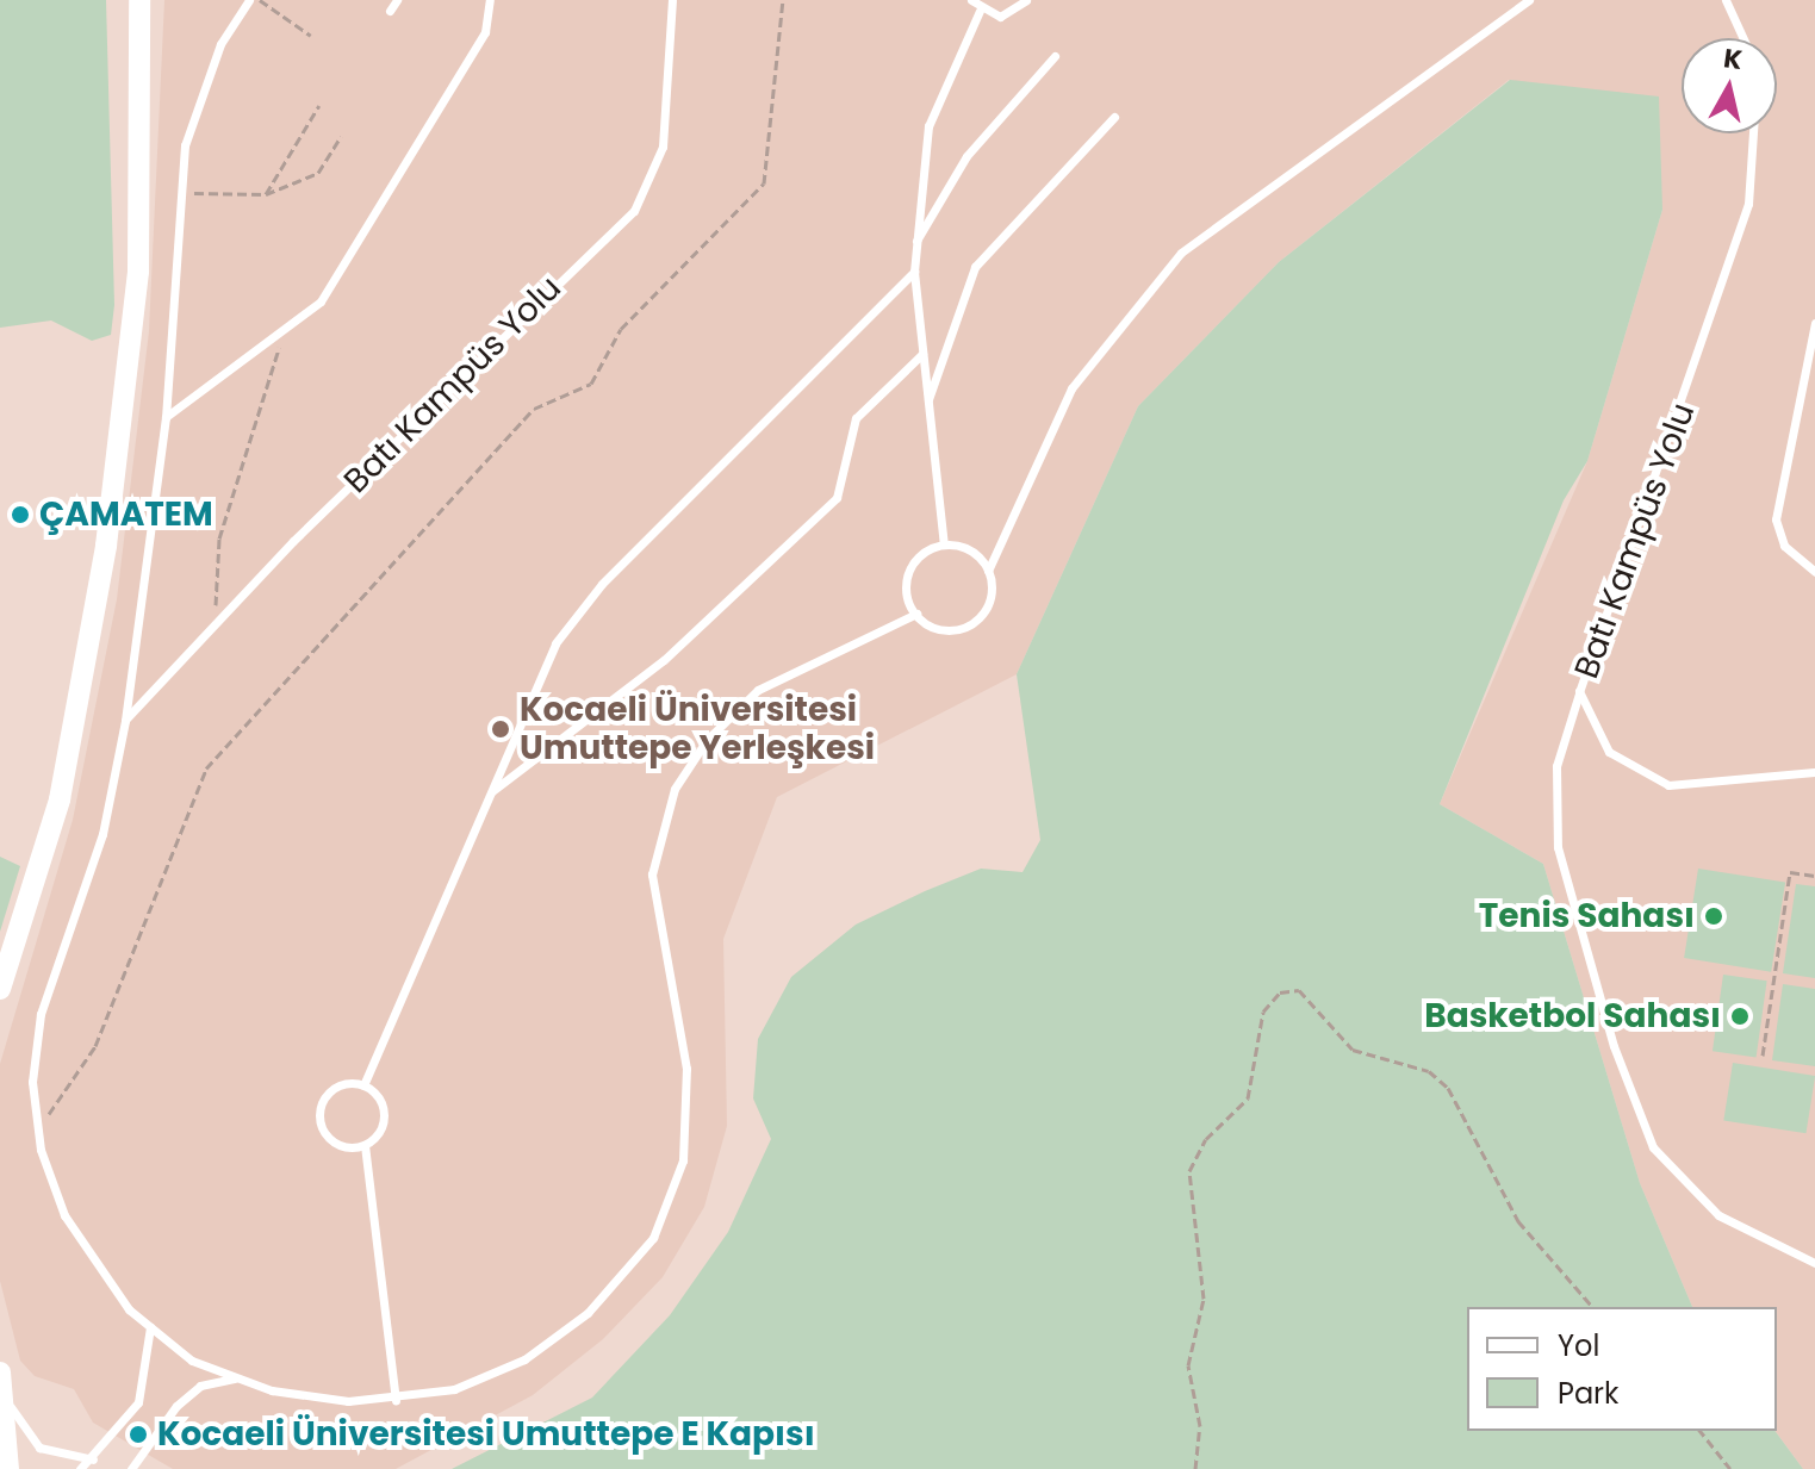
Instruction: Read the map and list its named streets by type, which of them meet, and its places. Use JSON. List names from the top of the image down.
{
  "streets": {
    "lane": ["Batı Kampüs Yolu"]
  },
  "places": [
    "ÇAMATEM",
    "Kocaeli Üniversitesi Umuttepe Yerleşkesi",
    "Tenis Sahası",
    "Basketbol Sahası",
    "Kocaeli Üniversitesi Umuttepe E Kapısı"
  ],
  "legend": ["Yol", "Park"],
  "north": "top"
}
